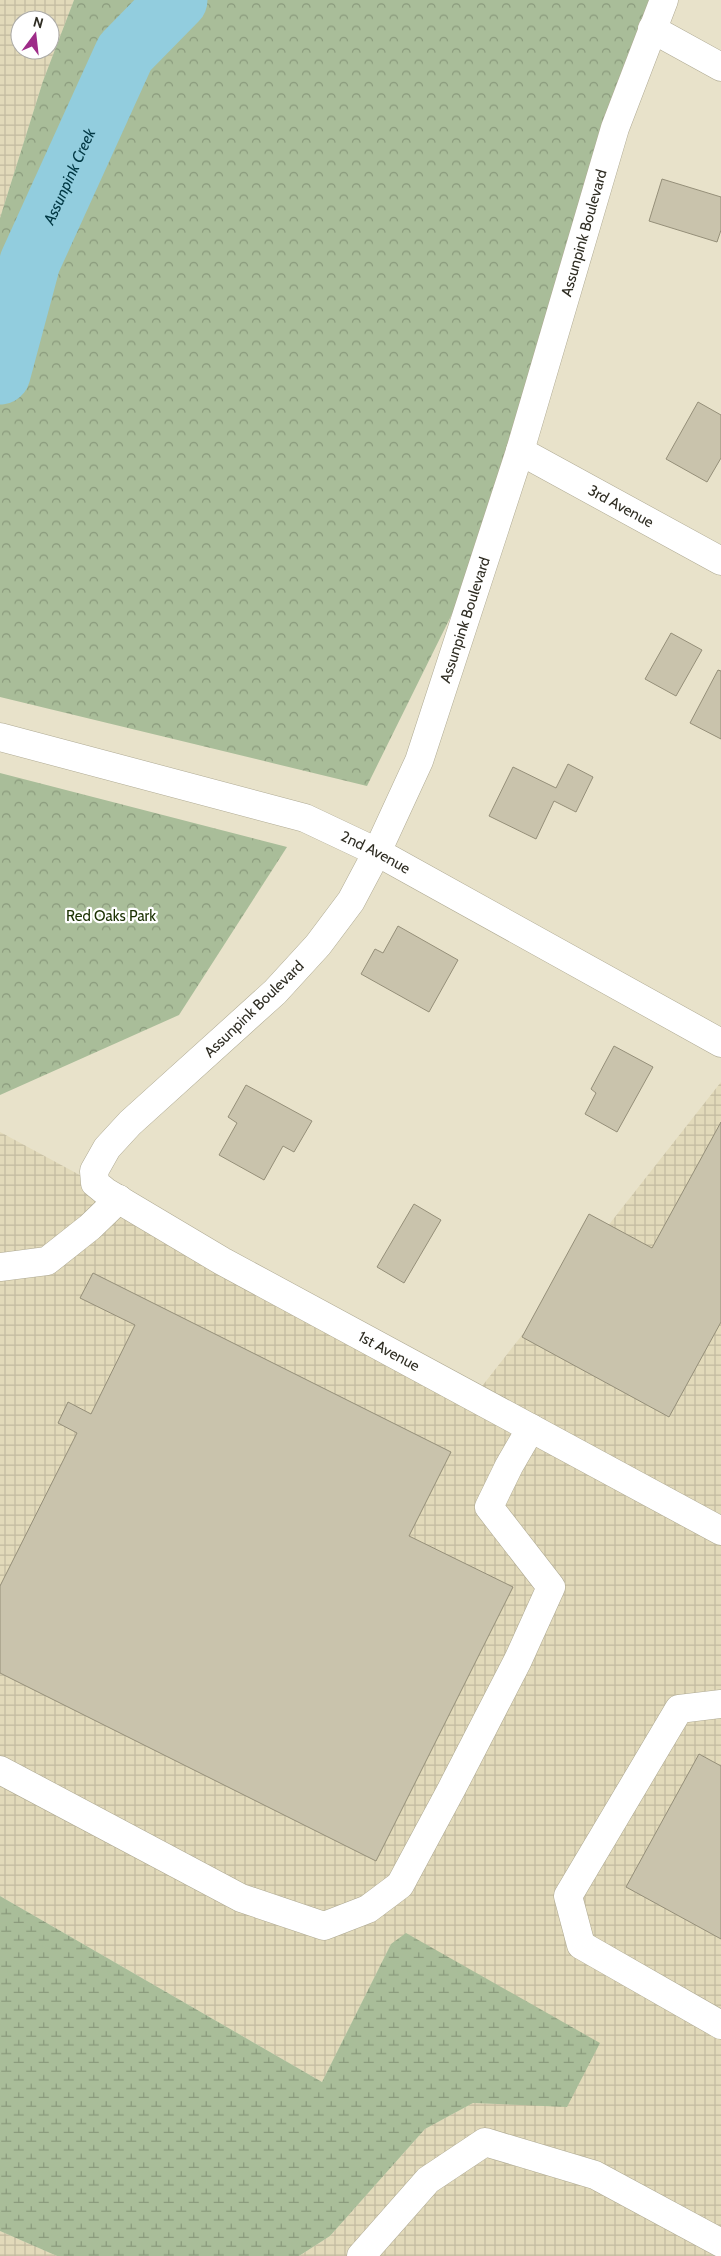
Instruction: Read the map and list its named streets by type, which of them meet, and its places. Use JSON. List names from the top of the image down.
{
  "streets": {
    "street": [
      "Assunpink Boulevard",
      "3rd Avenue",
      "2nd Avenue",
      "1st Avenue"
    ]
  },
  "crossings": [
    ["Assunpink Boulevard", "3rd Avenue"],
    ["Assunpink Boulevard", "2nd Avenue"],
    ["Assunpink Boulevard", "1st Avenue"]
  ],
  "water": ["Assunpink Creek"],
  "parks": ["Red Oaks Park"],
  "north": "top"
}
